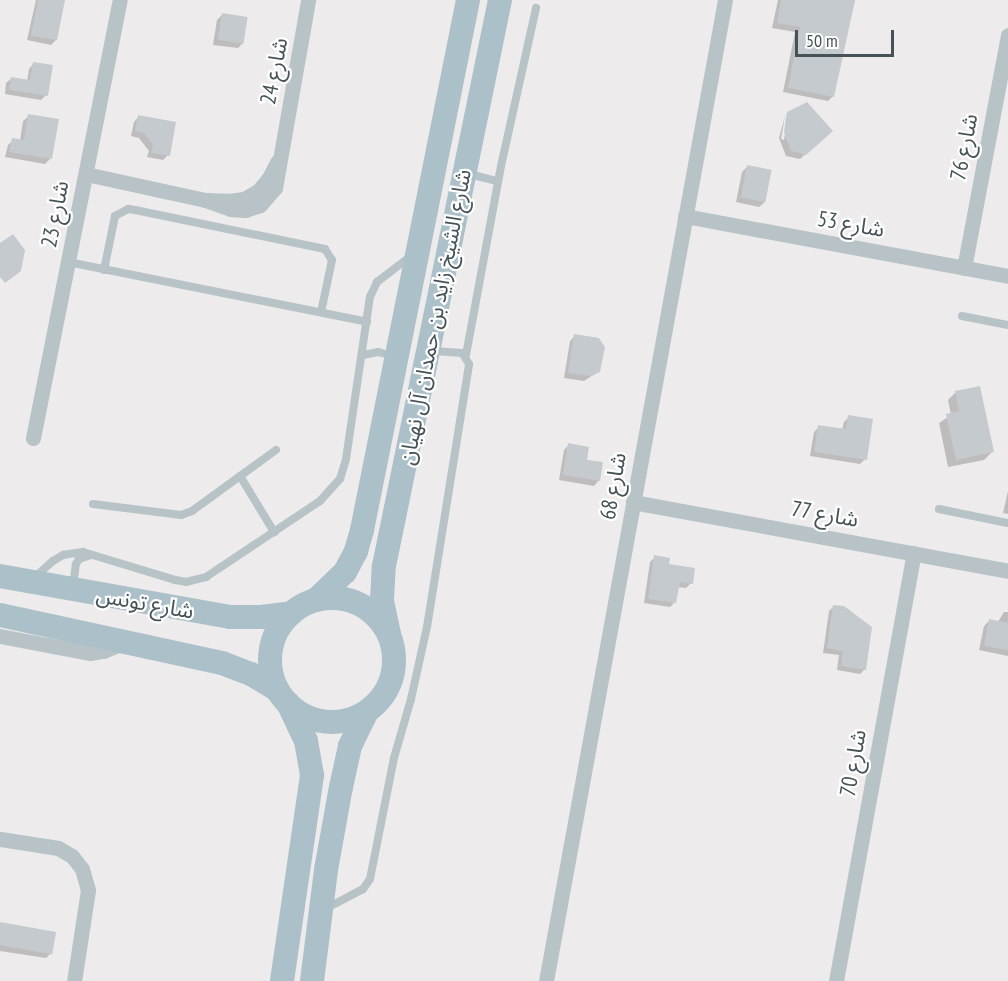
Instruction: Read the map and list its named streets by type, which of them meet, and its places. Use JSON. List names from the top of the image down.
{
  "streets": {
    "main road": ["شارع الشيخ زايد بن حمدان آل نهيان", "شارع تونس"],
    "street": [
      "شارع 24",
      "شارع 76",
      "شارع 23",
      "شارع 53",
      "شارع 68",
      "شارع 77",
      "شارع 70"
    ]
  },
  "crossings": [
    ["شارع 24", "شارع 23"],
    ["شارع 76", "شارع 53"],
    ["شارع 53", "شارع 68"],
    ["شارع الشيخ زايد بن حمدان آل نهيان", "شارع تونس"],
    ["شارع 68", "شارع 77"],
    ["شارع 77", "شارع 70"]
  ],
  "scale_bar": "50 m"
}
